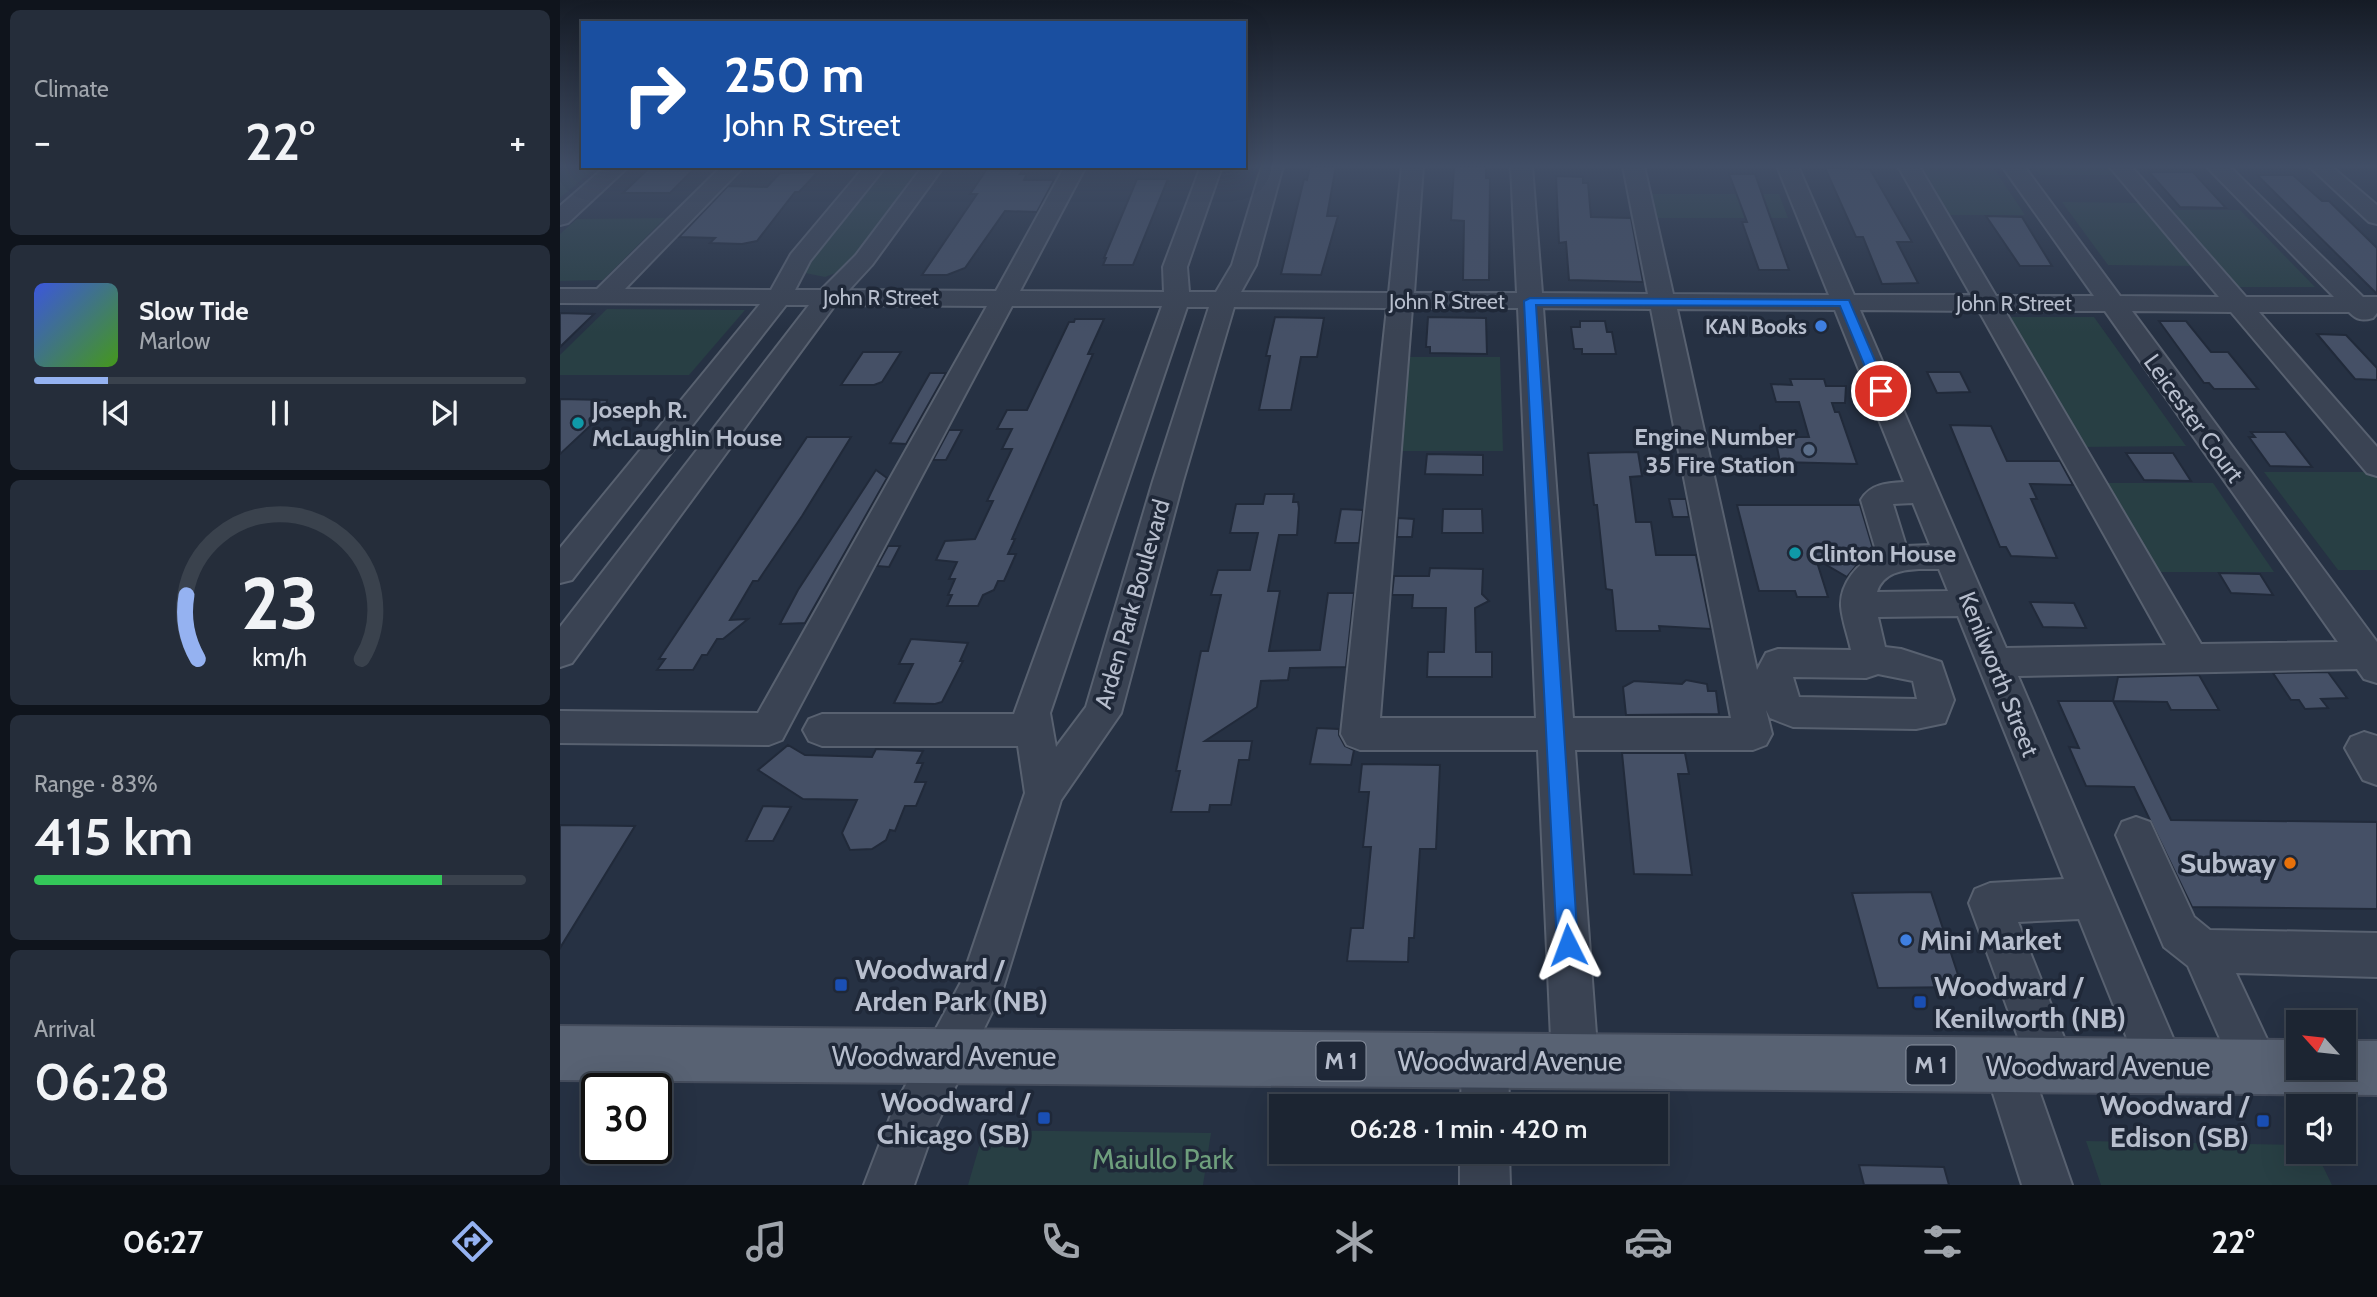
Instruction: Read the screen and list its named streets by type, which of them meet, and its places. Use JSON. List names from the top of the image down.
{
  "streets": {
    "main road": ["Woodward Avenue", "M 1"],
    "street": [
      "John R Street",
      "Leicester Court",
      "Arden Park Boulevard",
      "Kenilworth Street"
    ]
  },
  "crossings": [
    ["John R Street", "Leicester Court"],
    ["John R Street", "Arden Park Boulevard"],
    ["John R Street", "Kenilworth Street"],
    ["Arden Park Boulevard", "Woodward Avenue"],
    ["Kenilworth Street", "Woodward Avenue"]
  ],
  "parks": ["Maiullo Park"],
  "places": {
    "other": [
      "KAN Books",
      "Joseph R. McLaughlin House",
      "Engine Number 35 Fire Station",
      "Clinton House",
      "Subway",
      "Mini Market"
    ],
    "transit": [
      "Woodward / Arden Park (NB)",
      "Woodward / Kenilworth (NB)",
      "Woodward / Chicago (SB)",
      "Woodward / Edison (SB)"
    ]
  },
  "north": "top left",
  "page": {
    "tile": [
      "Climate",
      ["Range · 83%", "415 km"],
      ["Arrival", "06:28"]
    ],
    "turn": ["250 m", "John R Street"],
    "heat": ["−", "22°", "+"],
    "song": ["Slow Tide", "Marlow"],
    "limit": "30",
    "trip": "06:28 · 1 min · 420 m",
    "tabs": ["06:27", "22°"],
    "gauge": ["23", "km/h"]
  }
}
